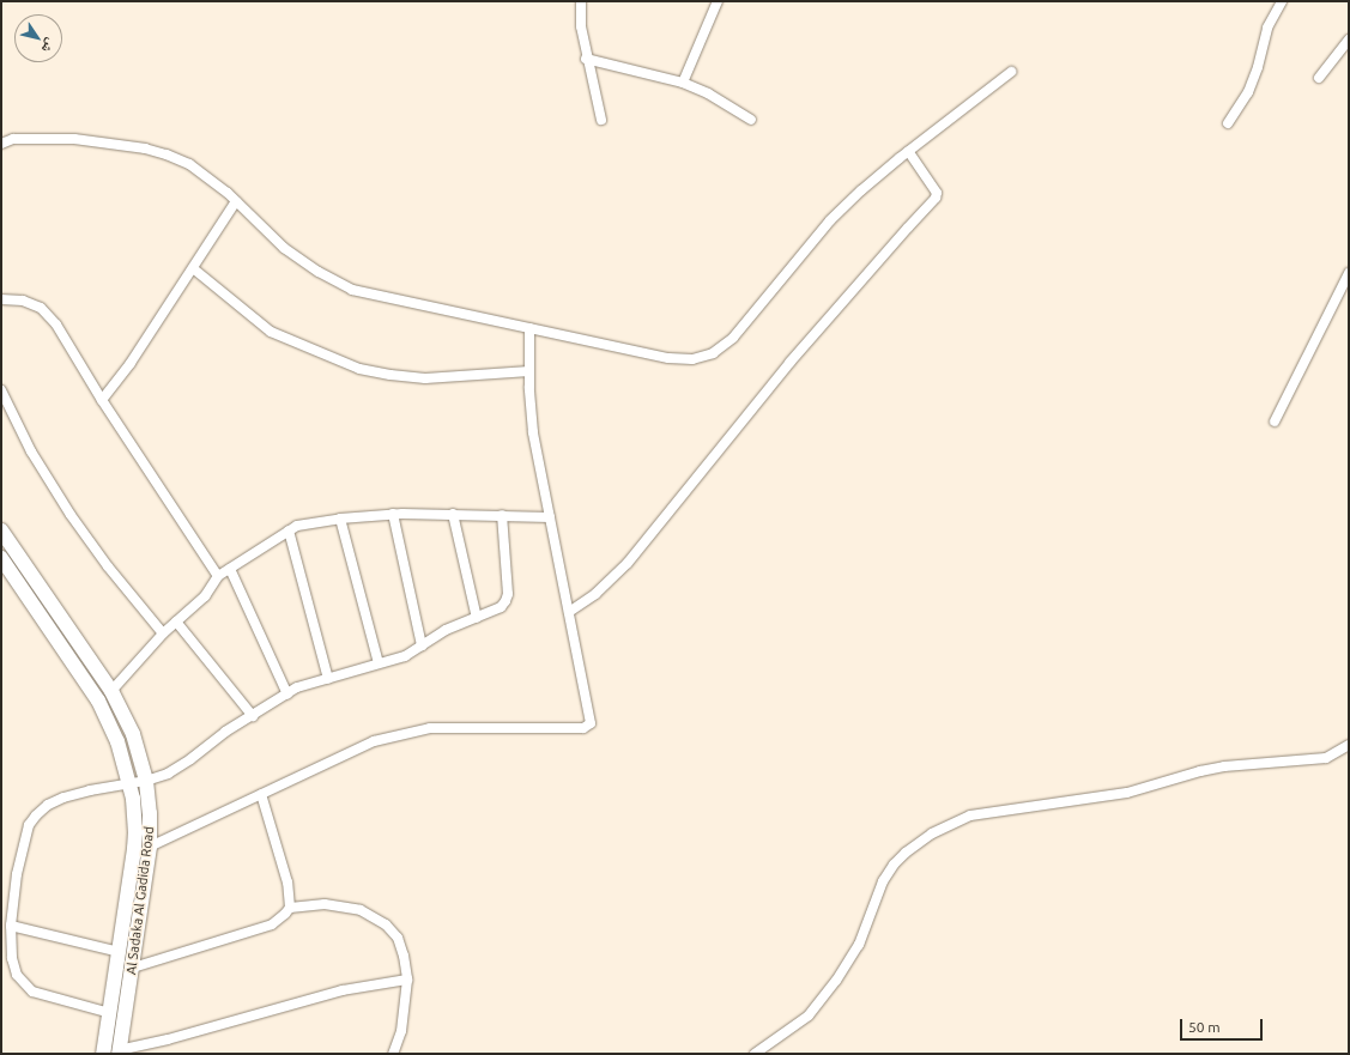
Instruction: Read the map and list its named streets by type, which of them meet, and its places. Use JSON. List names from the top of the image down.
{
  "streets": {
    "street": ["Al Sadaka Al Gadida Road"]
  },
  "scale_bar": "50 m",
  "north": "bottom right"
}
